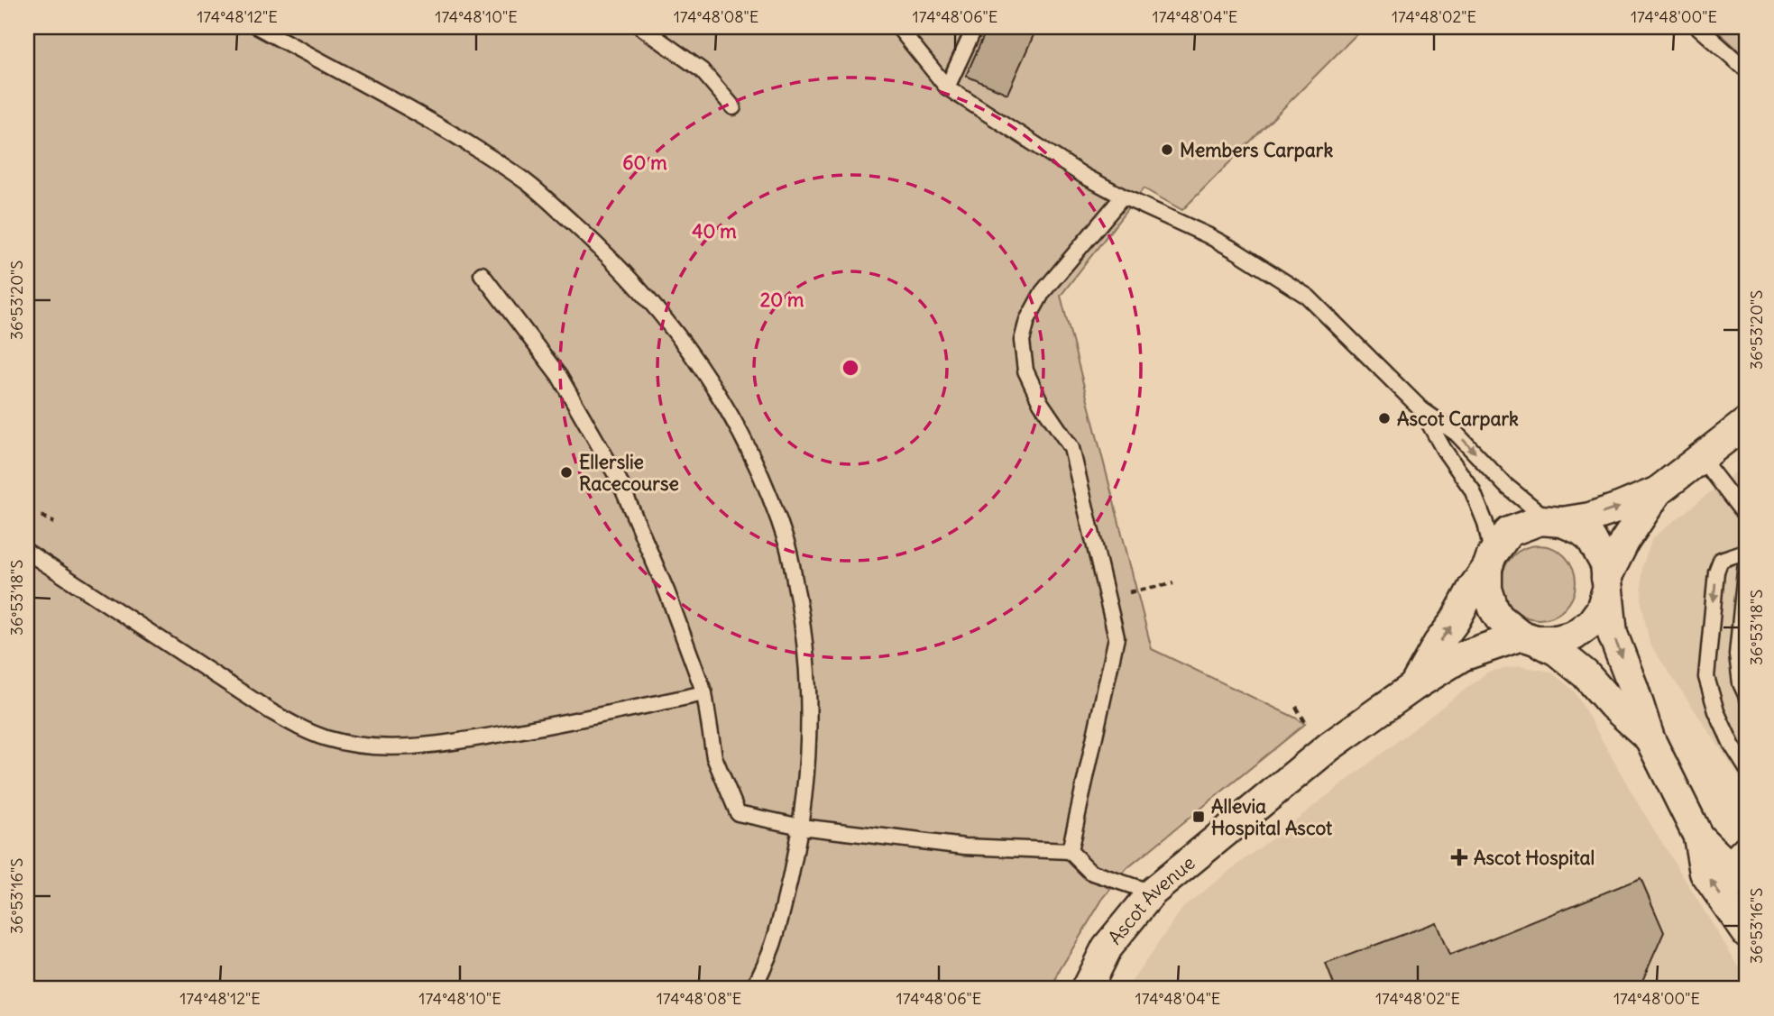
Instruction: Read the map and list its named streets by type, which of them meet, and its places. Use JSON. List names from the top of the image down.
{
  "streets": {
    "street": ["Ascot Avenue"]
  },
  "places": {
    "other": ["Members Carpark", "Ascot Carpark", "Ellerslie Racecourse"],
    "transit": ["Allevia Hospital Ascot"],
    "health": ["Ascot Hospital"]
  },
  "coordinates": [
    "174°48'12\"E",
    "174°48'10\"E",
    "174°48'08\"E",
    "174°48'06\"E",
    "174°48'04\"E",
    "174°48'02\"E",
    "174°48'00\"E",
    "36°53'20\"S",
    "36°53'18\"S",
    "36°53'16\"S"
  ],
  "rings": ["60 m", "40 m", "20 m"]
}
